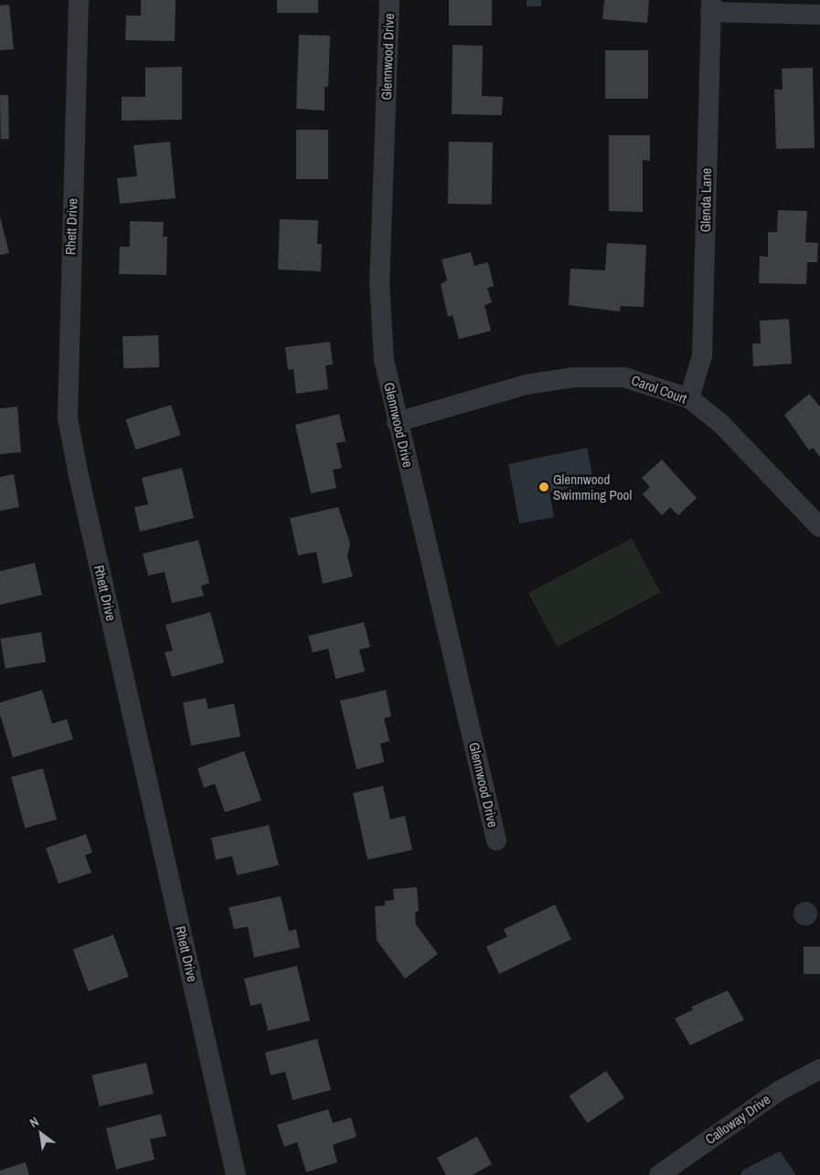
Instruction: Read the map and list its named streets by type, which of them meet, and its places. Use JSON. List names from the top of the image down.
{
  "streets": {
    "street": [
      "Glennwood Drive",
      "Glenda Lane",
      "Rhett Drive",
      "Carol Court",
      "Calloway Drive"
    ]
  },
  "crossings": [
    ["Glennwood Drive", "Carol Court"],
    ["Glenda Lane", "Carol Court"]
  ],
  "places": ["Glennwood Swimming Pool"],
  "north": "top left"
}
